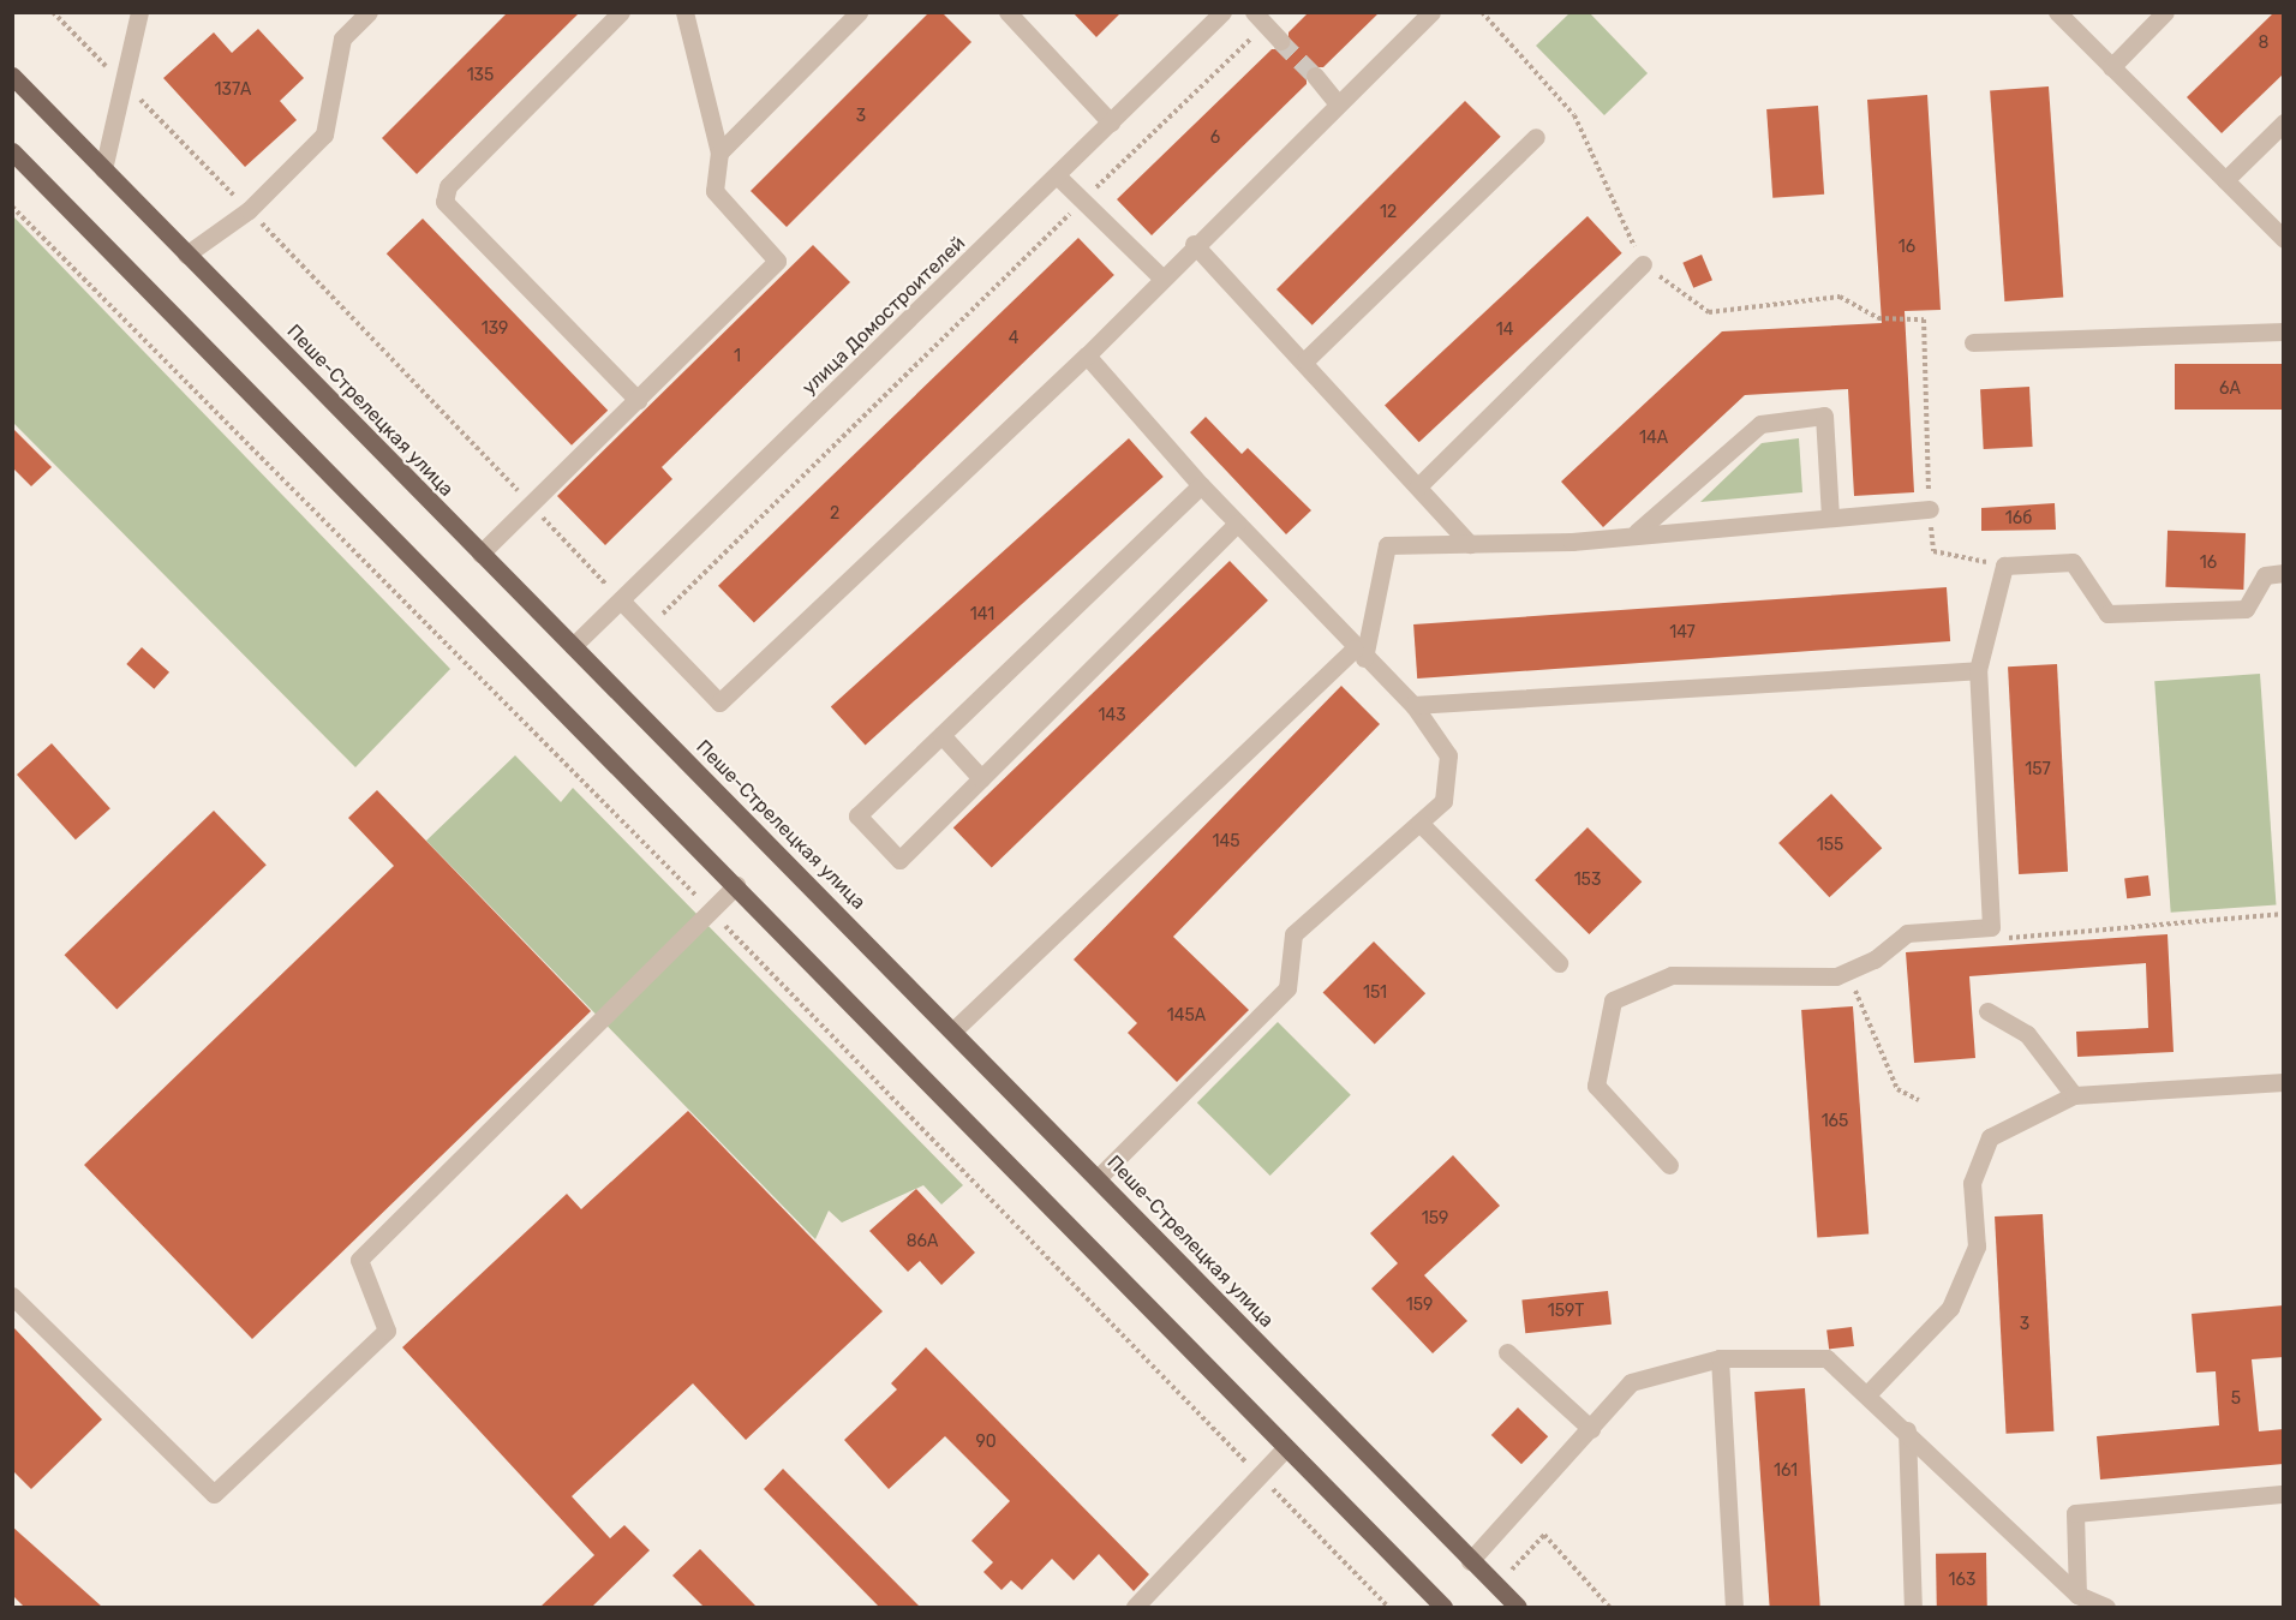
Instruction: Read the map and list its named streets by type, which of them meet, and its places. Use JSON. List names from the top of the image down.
{
  "streets": {
    "main road": ["Пеше-Стрелецкая улица"],
    "street": ["улица Домостроителей"]
  },
  "crossings": [
    ["улица Домостроителей", "Пеше-Стрелецкая улица"]
  ],
  "house_numbers": [
    "8",
    "135",
    "137А",
    "3",
    "6",
    "12",
    "16",
    "139",
    "14",
    "4",
    "1",
    "6А",
    "14А",
    "2",
    "16б",
    "16",
    "141",
    "147",
    "143",
    "157",
    "145",
    "155",
    "153",
    "151",
    "145А",
    "165",
    "159",
    "86А",
    "159",
    "159Т",
    "3",
    "5",
    "90",
    "161",
    "163"
  ]
}
